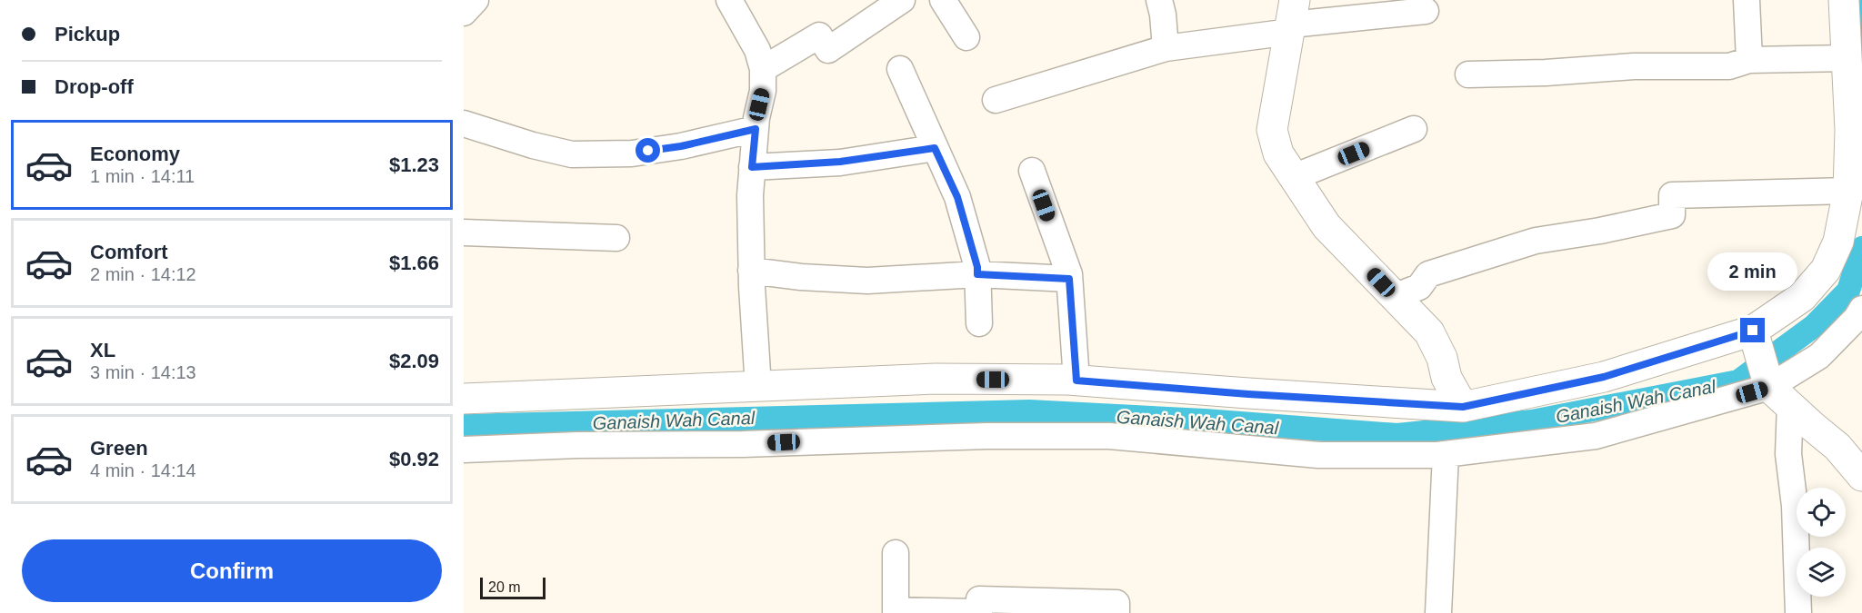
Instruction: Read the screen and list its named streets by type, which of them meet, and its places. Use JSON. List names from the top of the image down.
{
  "water": ["Ganaish Wah Canal"],
  "scale_bar": "20 m",
  "page": {
    "banner": ["Pickup", "Drop-off"],
    "list": [
      {
        "name": "Economy",
        "note": "1 min · 14:11",
        "value": "$1.23"
      },
      {
        "name": "Comfort",
        "note": "2 min · 14:12",
        "value": "$1.66"
      },
      {
        "name": "XL",
        "note": "3 min · 14:13",
        "value": "$2.09"
      },
      {
        "name": "Green",
        "note": "4 min · 14:14",
        "value": "$0.92"
      }
    ],
    "bubble": "2 min",
    "buttons": "Confirm",
    "scale": "20 m"
  }
}
